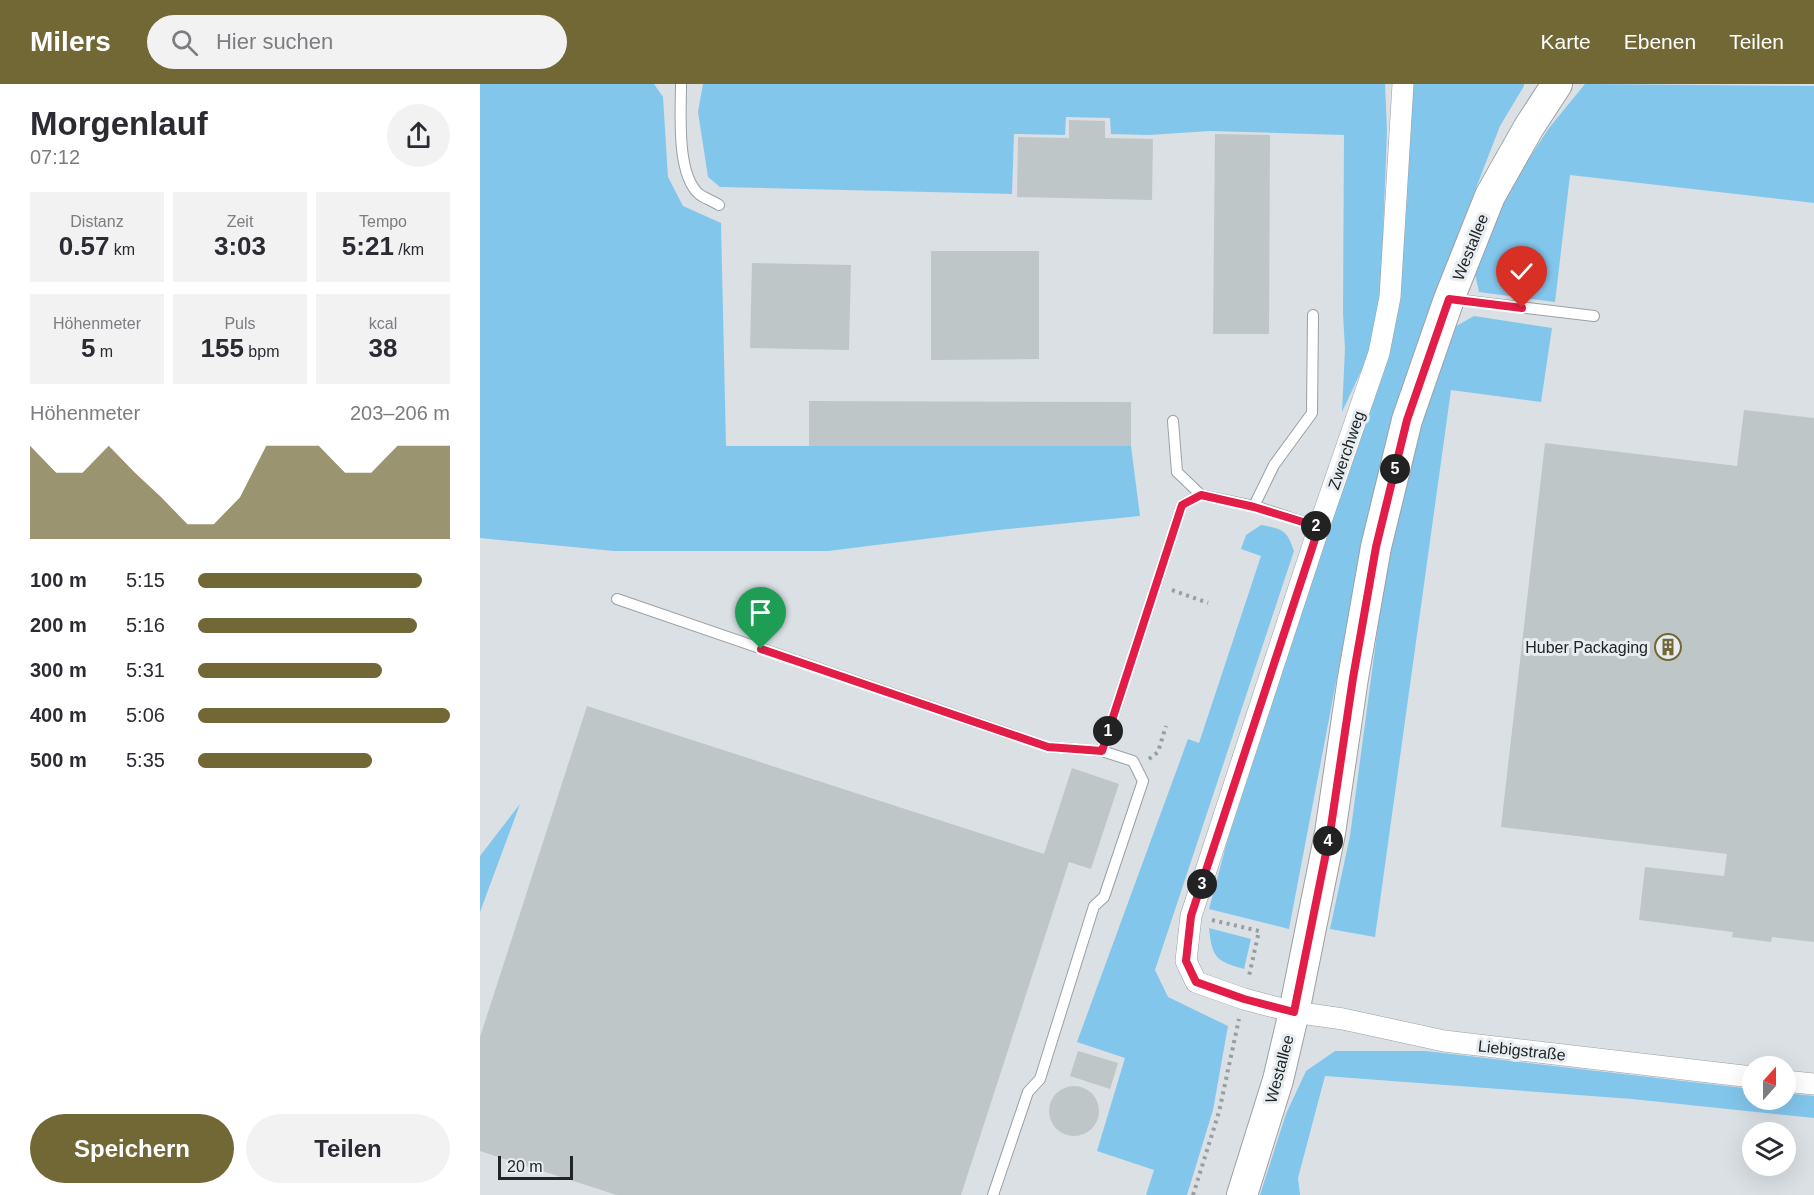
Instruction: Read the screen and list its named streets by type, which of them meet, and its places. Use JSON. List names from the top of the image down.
{
  "streets": {
    "main road": ["Westallee"],
    "street": ["Zwerchweg", "Liebigstraße"]
  },
  "crossings": [
    ["Westallee", "Zwerchweg"],
    ["Westallee", "Liebigstraße"],
    ["Zwerchweg", "Liebigstraße"]
  ],
  "places": {
    "building": ["Huber Packaging"]
  },
  "scale_bar": "20 m",
  "north": "top",
  "page": {
    "header": "Milers",
    "search": "Hier suchen",
    "nav": ["Karte", "Ebenen", "Teilen"],
    "heading": ["Morgenlauf", "07:12"],
    "stats": [
      ["Distanz", "0.57 km"],
      ["Zeit", "3:03"],
      ["Tempo", "5:21 /km"],
      ["Höhenmeter", "5 m"],
      ["Puls", "155 bpm"],
      ["kcal", "38"]
    ],
    "chart": ["Höhenmeter", "203–206 m"],
    "pins": [
      "5",
      "2",
      "1",
      "4",
      "3"
    ],
    "list": [
      {
        "name": "100 m",
        "note": "5:15"
      },
      {
        "name": "200 m",
        "note": "5:16"
      },
      {
        "name": "300 m",
        "note": "5:31"
      },
      {
        "name": "400 m",
        "note": "5:06"
      },
      {
        "name": "500 m",
        "note": "5:35"
      }
    ],
    "buttons": ["Speichern", "Teilen"],
    "scale": "20 m"
  }
}
